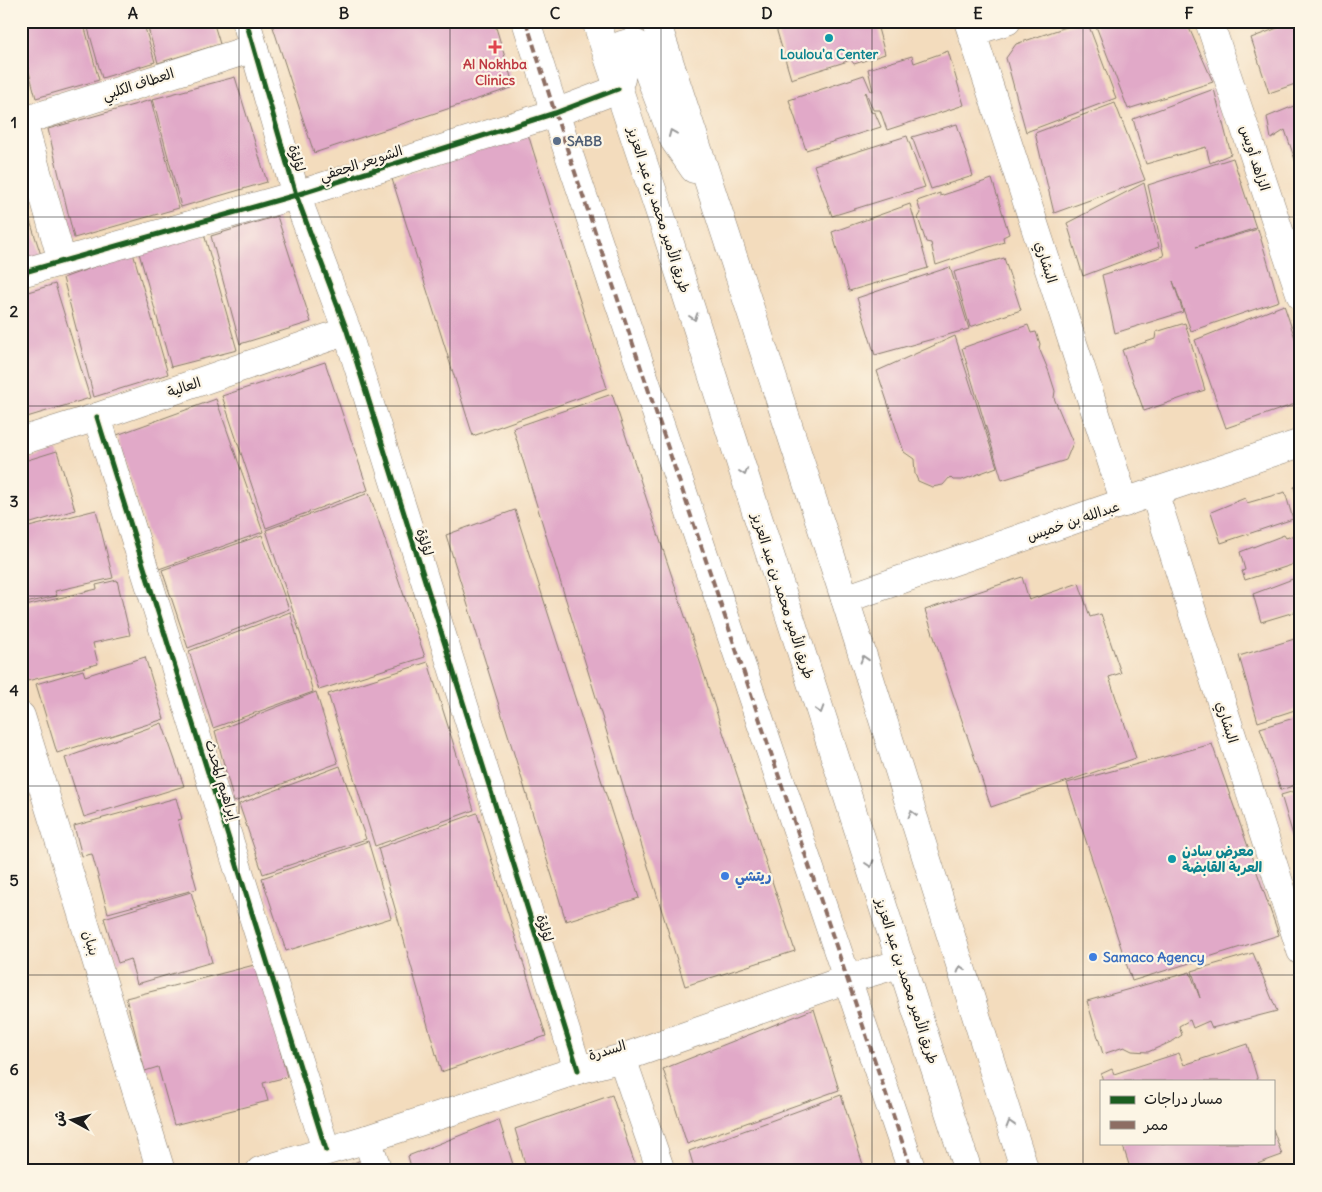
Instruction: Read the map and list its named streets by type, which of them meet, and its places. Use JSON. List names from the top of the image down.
{
  "streets": {
    "street": [
      "العطاف الكلبي",
      "لؤلؤة",
      "الزاهد أويس",
      "الشويعر الجعفي",
      "طريق الأمير محمد بن عبد العزيز",
      "البشاري",
      "العالية",
      "عبدالله بن خميس",
      "إبراهيم المحدث",
      "بنبان",
      "السدرة"
    ]
  },
  "crossings": [
    ["العطاف الكلبي", "لؤلؤة"],
    ["لؤلؤة", "الشويعر الجعفي"],
    ["لؤلؤة", "العالية"],
    ["لؤلؤة", "السدرة"],
    ["الشويعر الجعفي", "طريق الأمير محمد بن عبد العزيز"],
    ["طريق الأمير محمد بن عبد العزيز", "السدرة"],
    ["البشاري", "عبدالله بن خميس"],
    ["العالية", "إبراهيم المحدث"],
    ["إبراهيم المحدث", "السدرة"]
  ],
  "places": {
    "other": [
      "Loulou'a Center",
      "SABB",
      "معرض سادن العربة القابضة",
      "ريتشي",
      "Samaco Agency"
    ],
    "health": ["Al Nokhba Clinics"]
  },
  "legend": ["مسار دراجات", "ممر"],
  "north": "left",
  "grid": {
    "columns": [
      "A",
      "B",
      "C",
      "D",
      "E",
      "F"
    ],
    "rows": [
      "1",
      "2",
      "3",
      "4",
      "5",
      "6"
    ]
  }
}
